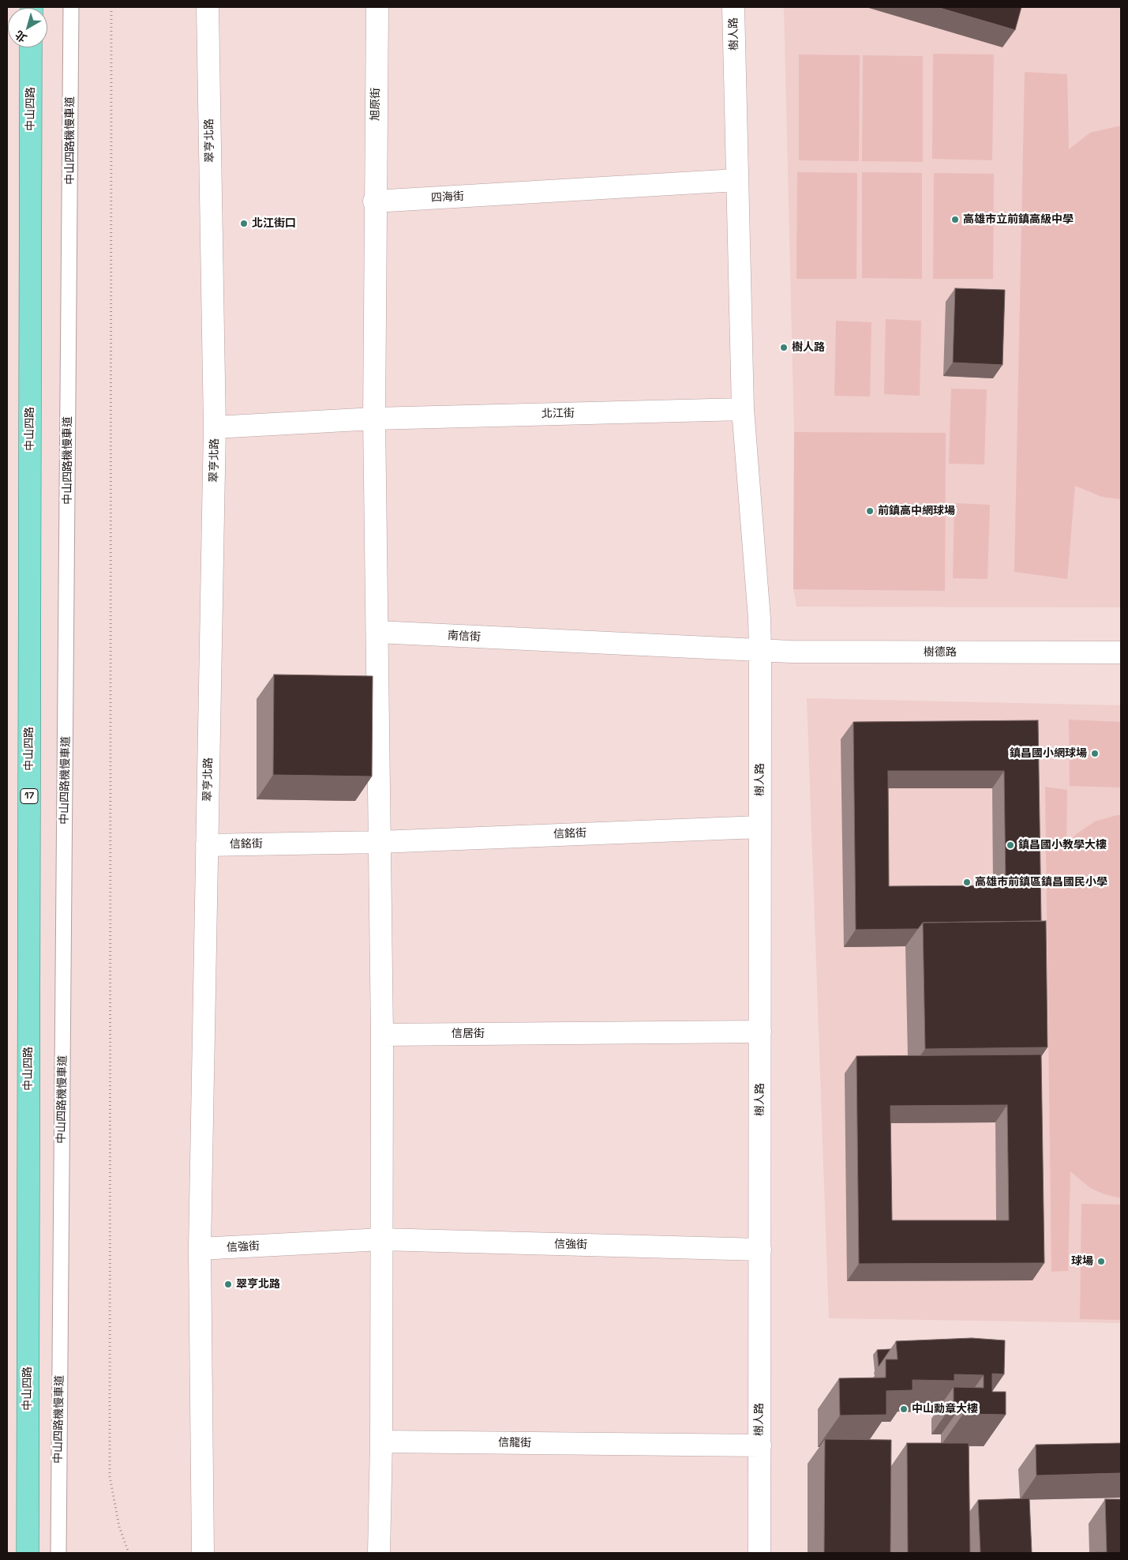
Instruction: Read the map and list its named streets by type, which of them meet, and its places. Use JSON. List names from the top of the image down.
{
  "streets": {
    "main road": ["中山四路", "17"],
    "street": [
      "樹人路",
      "旭原街",
      "翠亨北路",
      "四海街",
      "北江街",
      "南信街",
      "樹德路",
      "信銘街",
      "信居街",
      "信強街",
      "信龍街"
    ],
    "lane": ["中山四路機慢車道"]
  },
  "crossings": [
    ["樹人路", "四海街"],
    ["樹人路", "北江街"],
    ["樹人路", "南信街"],
    ["樹人路", "樹德路"],
    ["樹人路", "信銘街"],
    ["樹人路", "信居街"],
    ["樹人路", "信強街"],
    ["樹人路", "信龍街"],
    ["旭原街", "四海街"],
    ["翠亨北路", "北江街"],
    ["翠亨北路", "信銘街"],
    ["翠亨北路", "信強街"],
    ["南信街", "樹德路"]
  ],
  "places": [
    "高雄市立前鎮高級中學",
    "北江街口",
    "樹人路",
    "前鎮高中網球場",
    "鎮昌國小網球場",
    "鎮昌國小教學大樓",
    "高雄市前鎮區鎮昌國民小學",
    "球場",
    "翠亨北路",
    "中山勳章大樓"
  ],
  "north": "bottom left"
}
